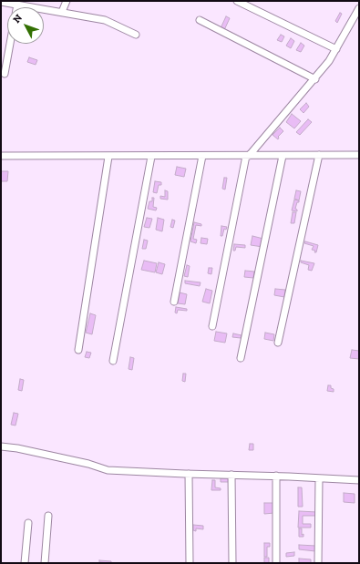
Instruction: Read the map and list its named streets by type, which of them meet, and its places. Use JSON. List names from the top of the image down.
{
  "north": "top left"
}
